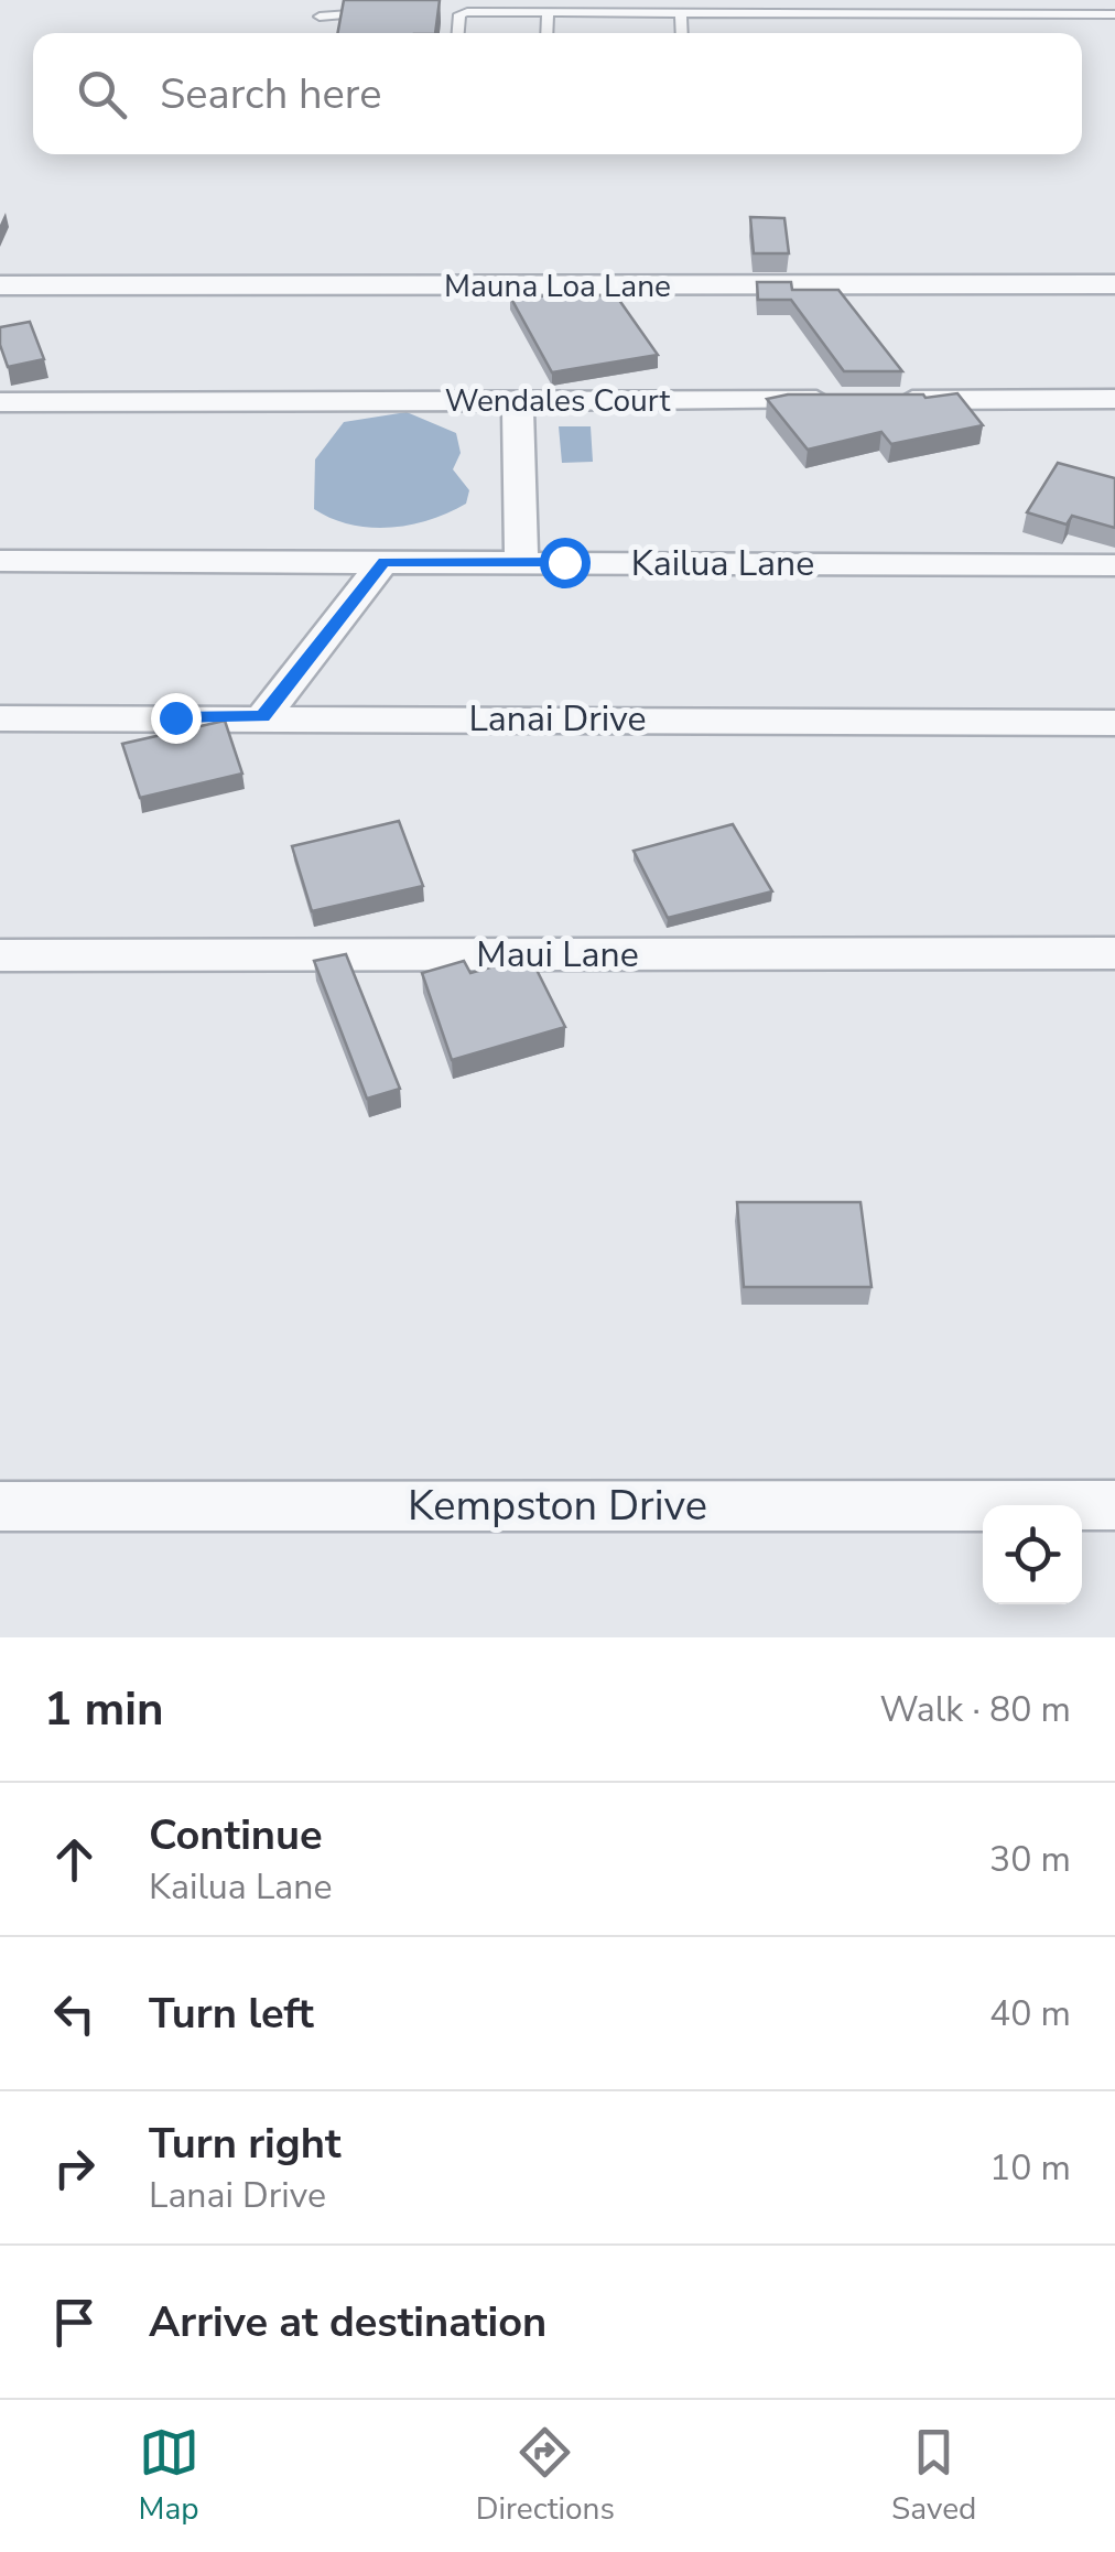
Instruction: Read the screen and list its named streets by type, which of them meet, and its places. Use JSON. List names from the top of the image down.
{
  "streets": {
    "street": [
      "Mauna Loa Lane",
      "Wendales Court",
      "Kailua Lane",
      "Lanai Drive",
      "Maui Lane",
      "Kempston Drive"
    ]
  },
  "page": {
    "search": "Search here",
    "heading": ["1 min", "Walk · 80 m"],
    "list": [
      ["Continue", "Kailua Lane", "30 m"],
      ["Turn left", "40 m"],
      ["Turn right", "Lanai Drive", "10 m"],
      "Arrive at destination"
    ],
    "nav": ["Map", "Directions", "Saved"]
  }
}
